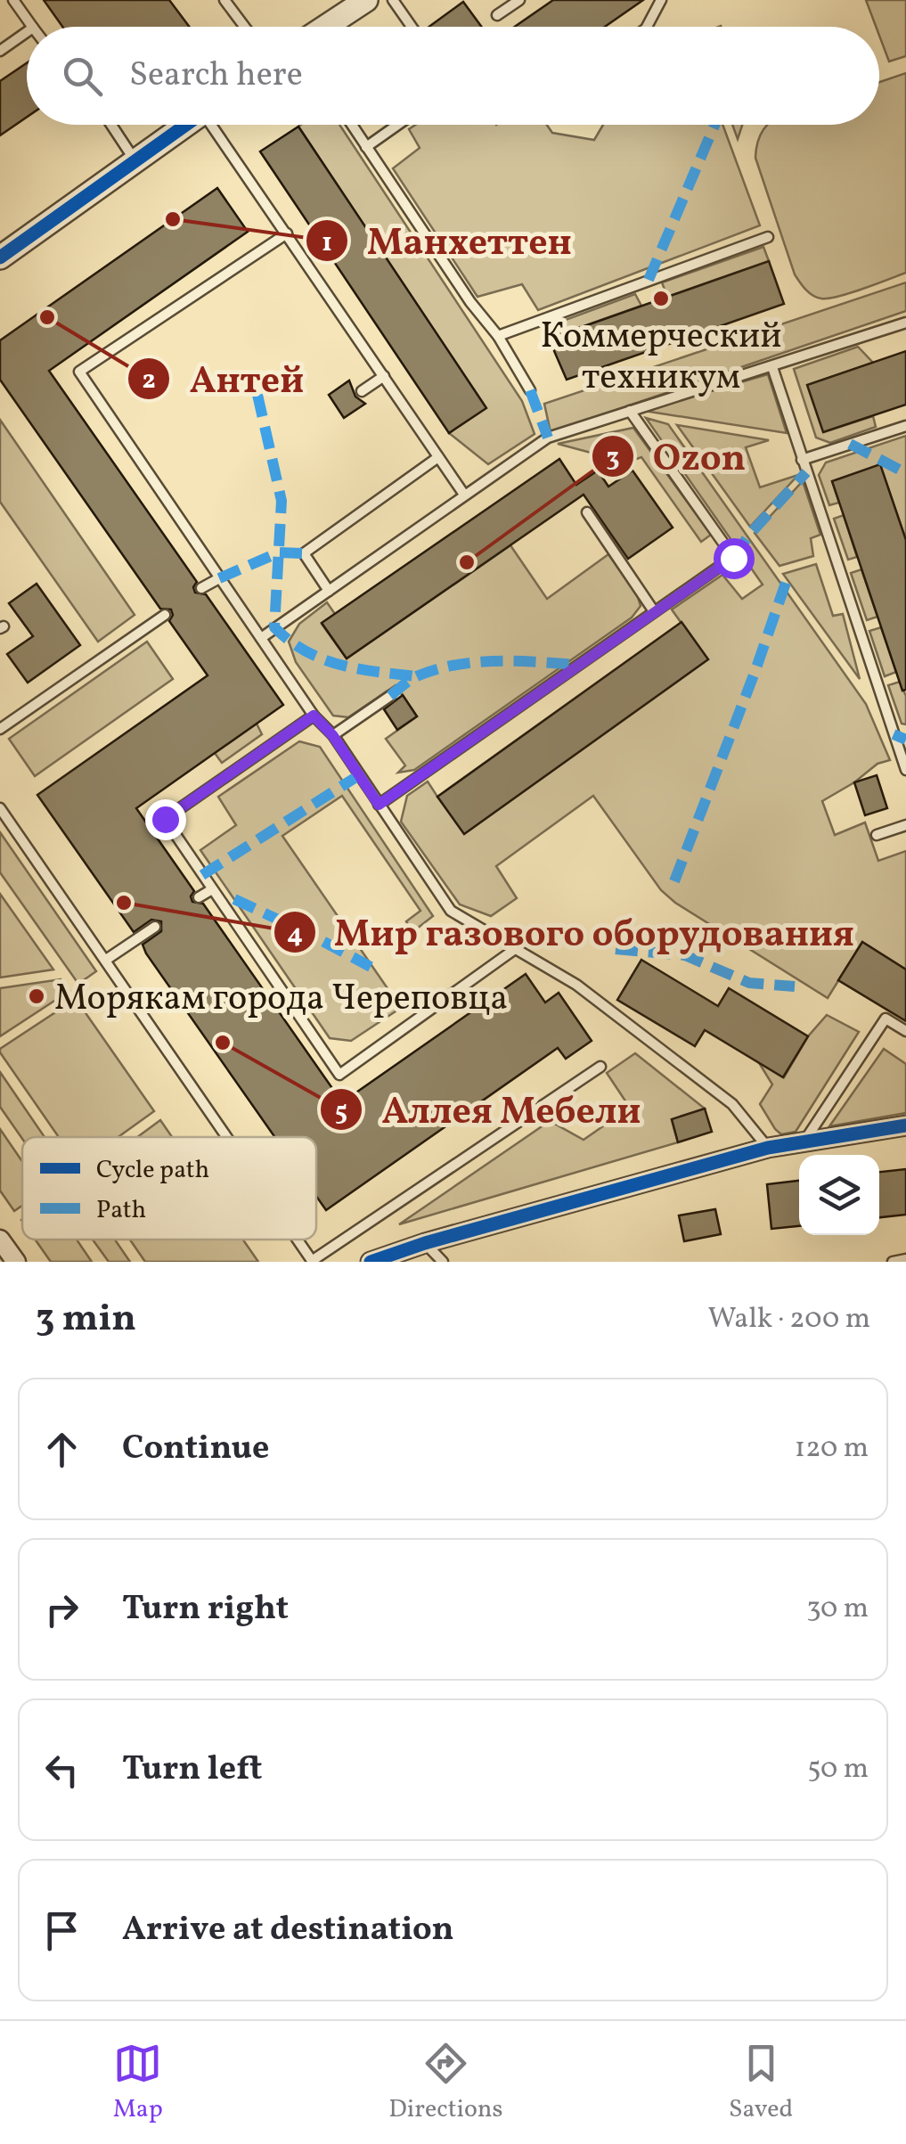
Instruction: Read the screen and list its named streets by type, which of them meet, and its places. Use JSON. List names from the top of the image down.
{
  "places": [
    "Манхеттен",
    "Коммерческий техникум",
    "Антей",
    "Ozon",
    "Мир газового оборудования",
    "Морякам города Череповца",
    "Аллея Мебели"
  ],
  "legend": ["Cycle path", "Path"],
  "page": {
    "search": "Search here",
    "heading": ["3 min", "Walk · 200 m"],
    "list": [
      ["Continue", "120 m"],
      ["Turn right", "30 m"],
      ["Turn left", "50 m"],
      "Arrive at destination"
    ],
    "nav": ["Map", "Directions", "Saved"]
  }
}
